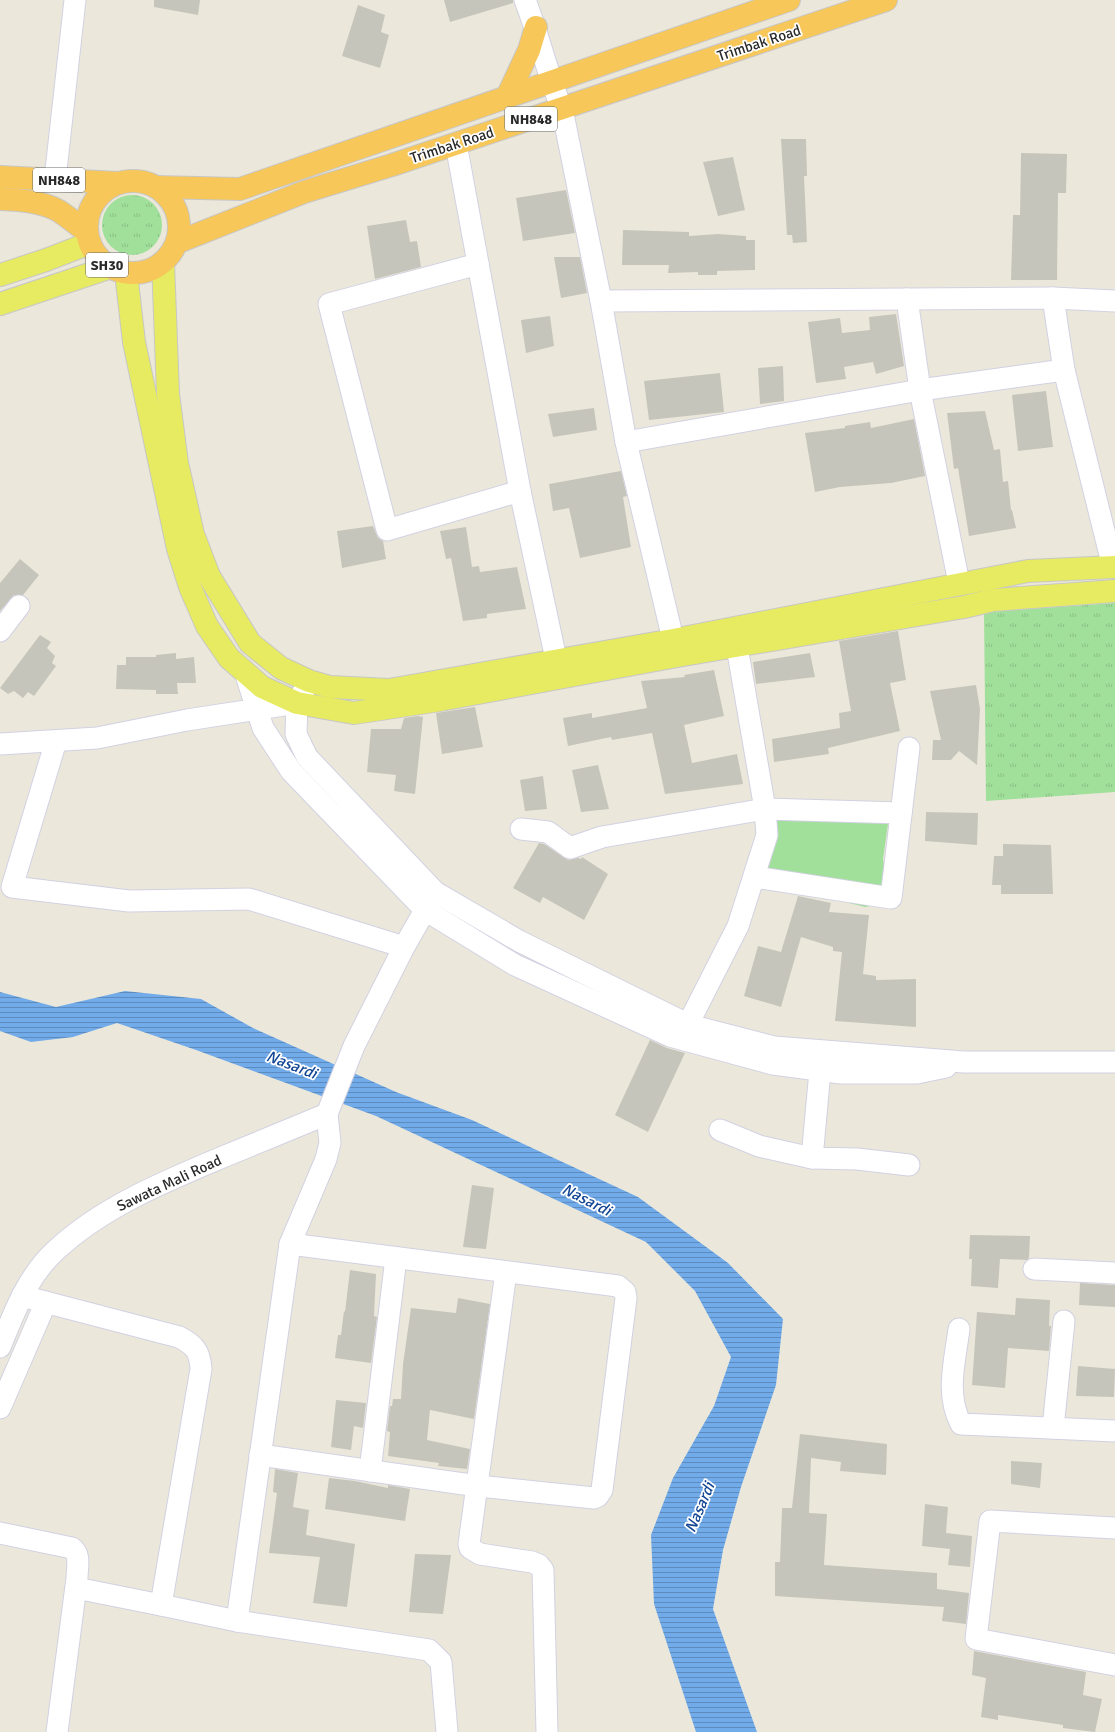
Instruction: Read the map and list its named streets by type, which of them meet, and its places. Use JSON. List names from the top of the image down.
{
  "streets": {
    "highway": ["Trimbak Road", "NH848", "SH30"],
    "street": ["Sawata Mali Road"]
  },
  "crossings": [
    ["Trimbak Road", "NH848"],
    ["Trimbak Road", "SH30"],
    ["NH848", "SH30"]
  ],
  "water": ["Nasardi"]
}
